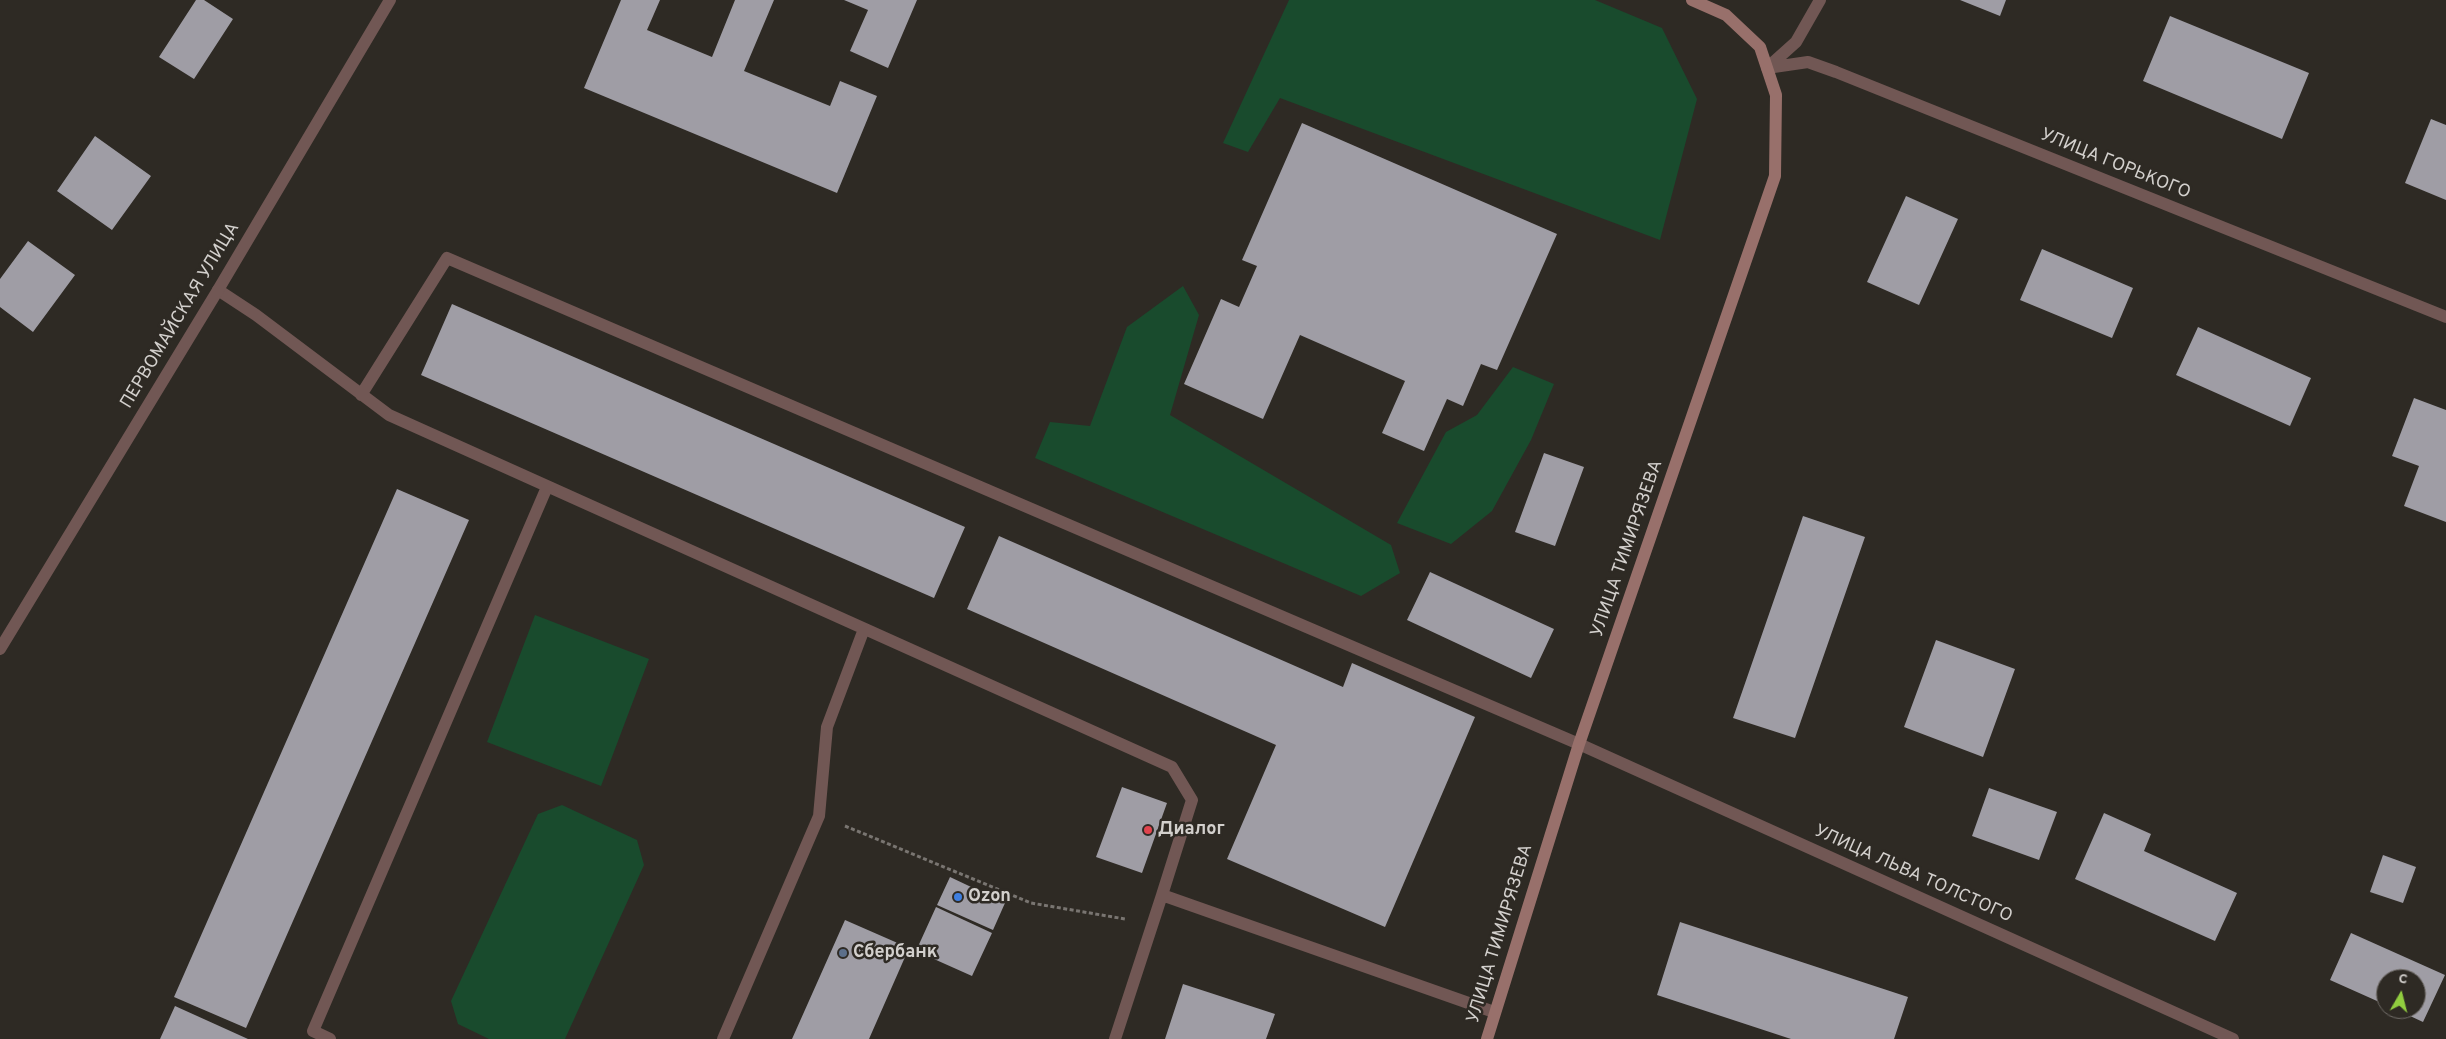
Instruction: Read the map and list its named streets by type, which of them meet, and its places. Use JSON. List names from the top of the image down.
{
  "streets": {
    "street": [
      "УЛИЦА ГОРЬКОГО",
      "ПЕРВОМАЙСКАЯ УЛИЦА",
      "УЛИЦА ТИМИРЯЗЕВА",
      "УЛИЦА ЛЬВА ТОЛСТОГО"
    ]
  },
  "crossings": [
    ["УЛИЦА ГОРЬКОГО", "УЛИЦА ТИМИРЯЗЕВА"],
    ["УЛИЦА ТИМИРЯЗЕВА", "УЛИЦА ЛЬВА ТОЛСТОГО"]
  ],
  "places": ["Диалог", "Ozon", "Сбербанк"],
  "north": "top"
}
